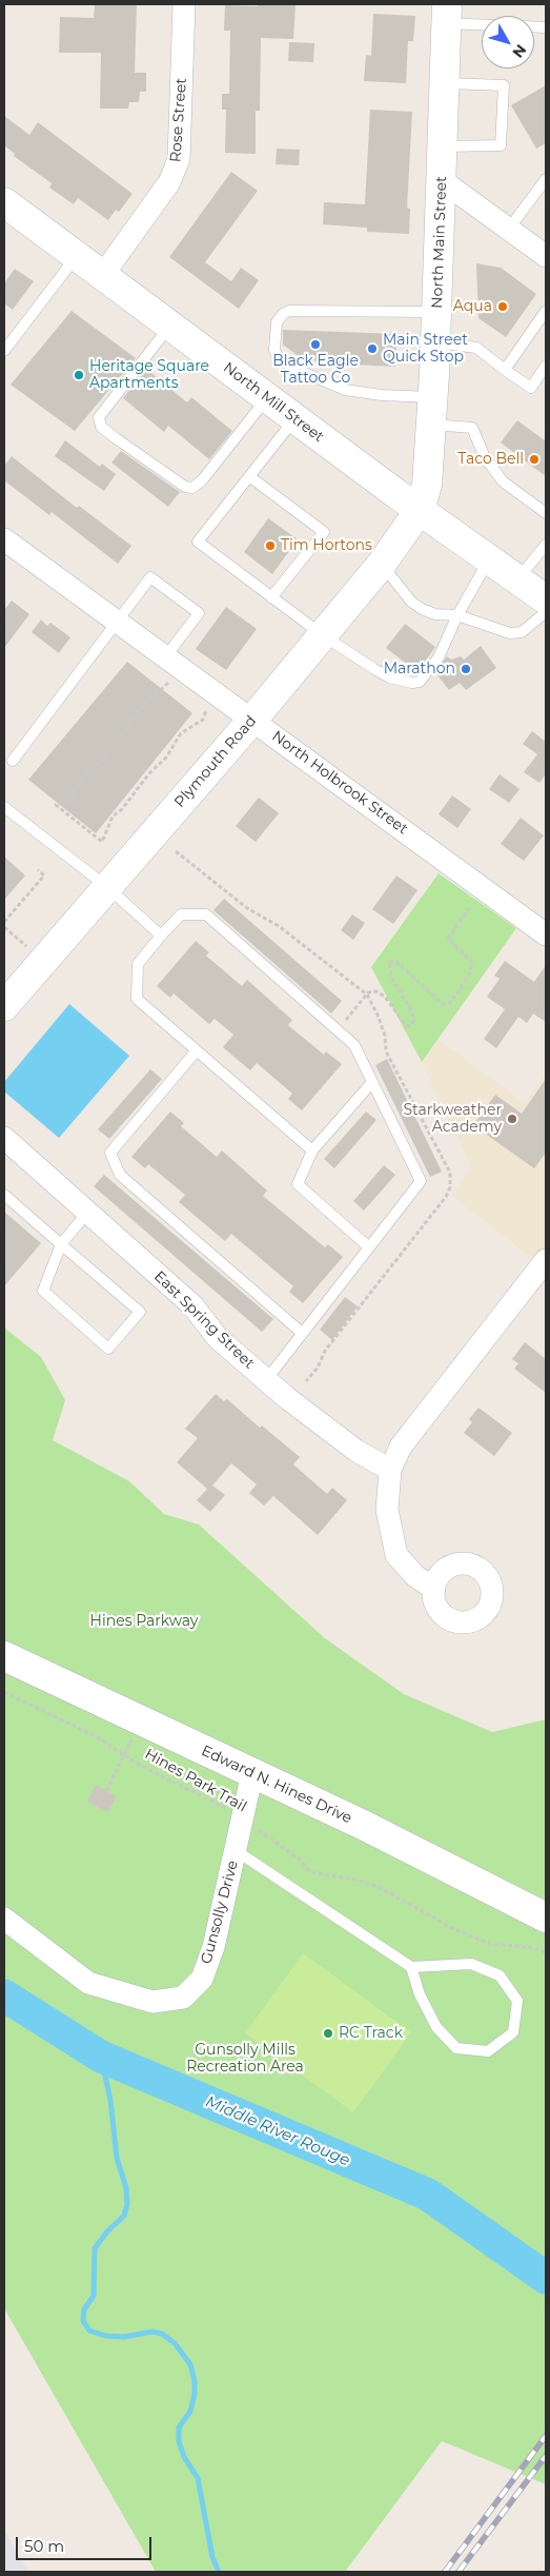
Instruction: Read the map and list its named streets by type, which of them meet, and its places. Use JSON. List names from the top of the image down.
{
  "streets": {
    "street": [
      "Rose Street",
      "North Main Street",
      "North Mill Street",
      "Plymouth Road",
      "North Holbrook Street",
      "East Spring Street",
      "Edward N. Hines Drive",
      "Gunsolly Drive"
    ],
    "path": ["Hines Park Trail"]
  },
  "crossings": [
    ["Rose Street", "North Mill Street"],
    ["North Main Street", "North Mill Street"],
    ["North Main Street", "Plymouth Road"],
    ["North Mill Street", "Plymouth Road"],
    ["Plymouth Road", "North Holbrook Street"],
    ["Hines Park Trail", "Gunsolly Drive"],
    ["Edward N. Hines Drive", "Gunsolly Drive"]
  ],
  "water": ["Middle River Rouge"],
  "parks": ["Hines Parkway", "Gunsolly Mills Recreation Area"],
  "places": [
    "Aqua",
    "Black Eagle Tattoo Co",
    "Main Street Quick Stop",
    "Heritage Square Apartments",
    "Taco Bell",
    "Tim Hortons",
    "Marathon",
    "Starkweather Academy",
    "RC Track"
  ],
  "scale_bar": "50 m",
  "north": "bottom right"
}
